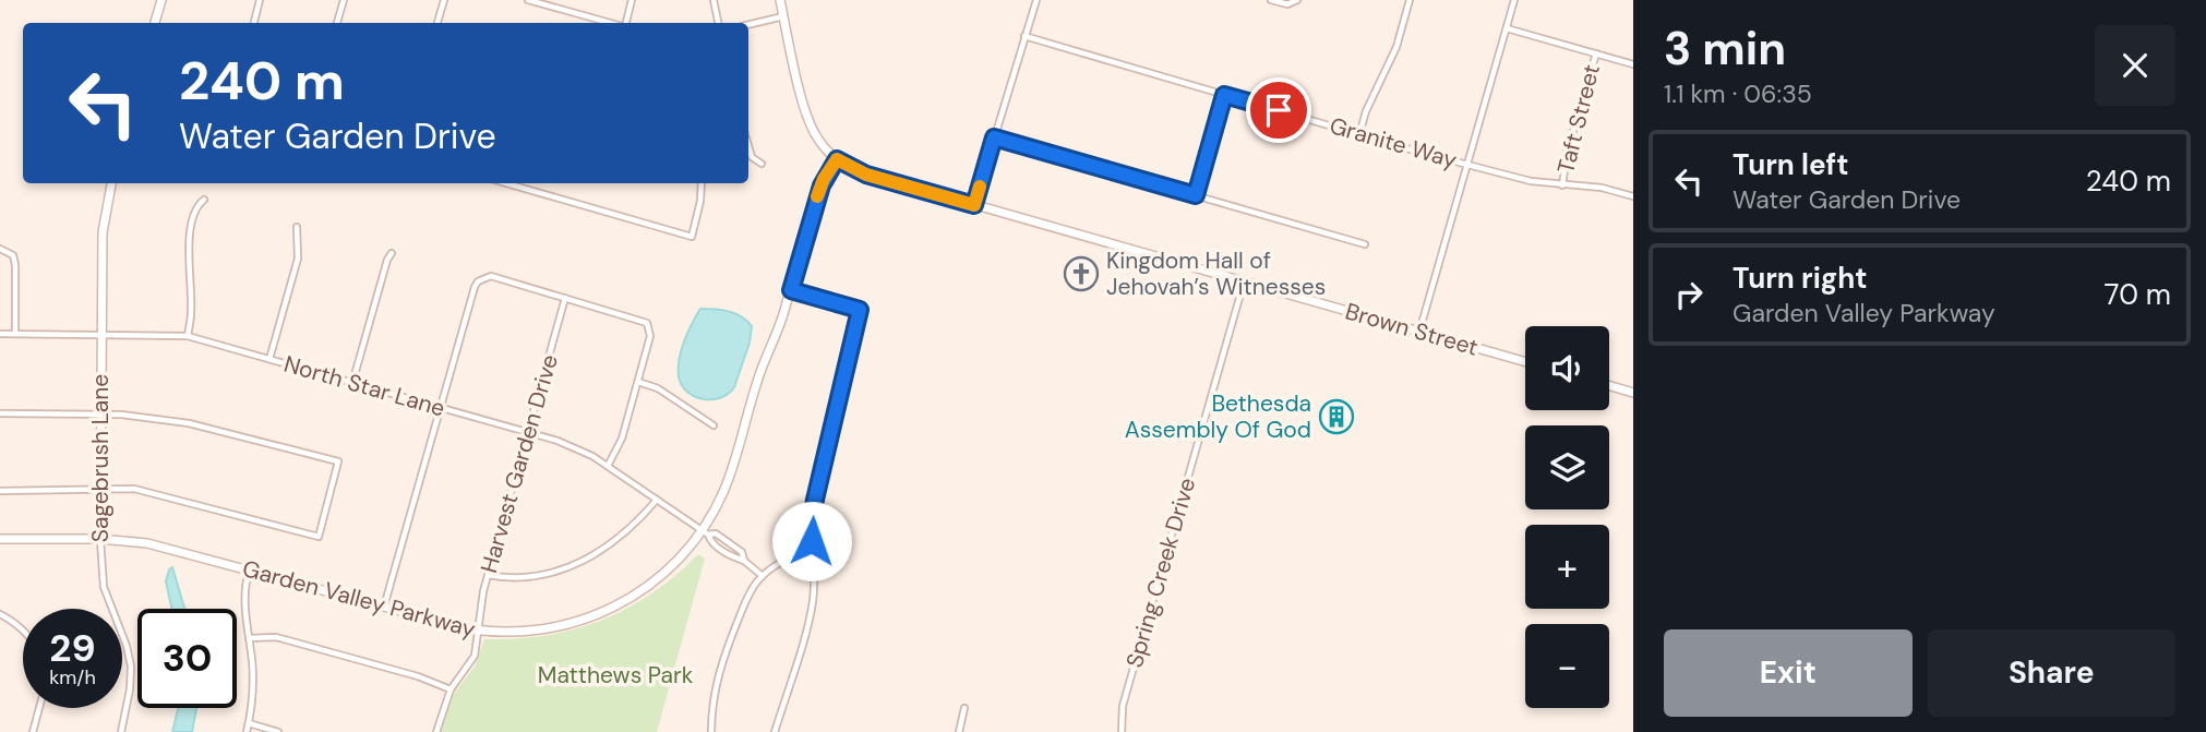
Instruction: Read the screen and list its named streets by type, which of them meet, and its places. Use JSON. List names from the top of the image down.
{
  "streets": {
    "street": [
      "Taft Street",
      "Granite Way",
      "Brown Street",
      "North Star Lane",
      "Sagebrush Lane",
      "Harvest Garden Drive",
      "Spring Creek Drive",
      "Garden Valley Parkway"
    ]
  },
  "crossings": [
    ["Taft Street", "Granite Way"],
    ["Brown Street", "Spring Creek Drive"],
    ["Brown Street", "Garden Valley Parkway"],
    ["North Star Lane", "Sagebrush Lane"],
    ["North Star Lane", "Harvest Garden Drive"],
    ["North Star Lane", "Garden Valley Parkway"],
    ["Sagebrush Lane", "Garden Valley Parkway"],
    ["Harvest Garden Drive", "Garden Valley Parkway"]
  ],
  "parks": ["Matthews Park"],
  "places": {
    "church": ["Kingdom Hall of Jehovah’s Witnesses"],
    "building": ["Bethesda Assembly Of God"]
  },
  "page": {
    "heading": ["3 min", "1.1 km · 06:35"],
    "turn": ["240 m", "Water Garden Drive"],
    "list": [
      {
        "name": "Turn left",
        "note": "Water Garden Drive",
        "value": "240 m"
      },
      {
        "name": "Turn right",
        "note": "Garden Valley Parkway",
        "value": "70 m"
      }
    ],
    "map_buttons": ["+", "−"],
    "speed": "29 km/h",
    "limit": "30",
    "buttons": ["Exit", "Share"]
  }
}
